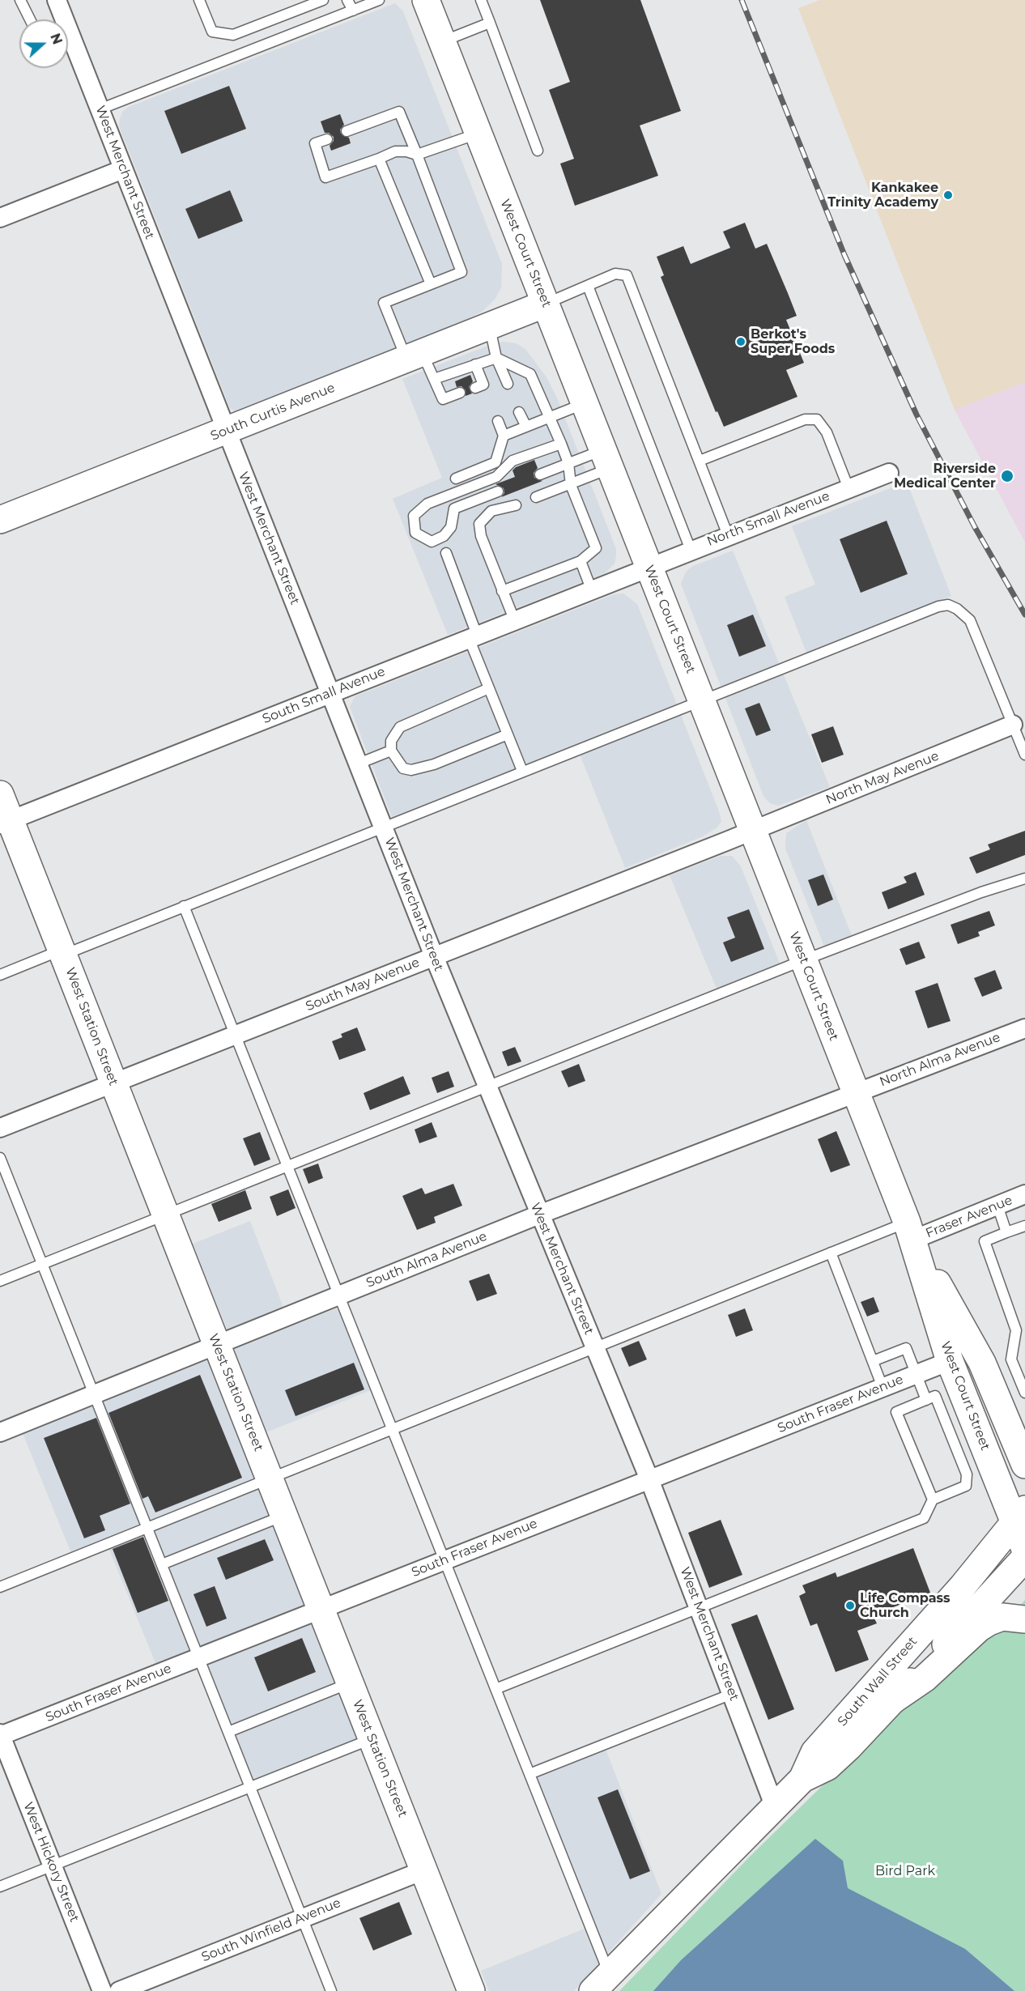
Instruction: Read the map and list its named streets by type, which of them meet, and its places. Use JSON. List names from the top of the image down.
{
  "streets": {
    "main road": [
      "West Court Street",
      "South Curtis Avenue",
      "West Station Street",
      "South Wall Street"
    ],
    "street": [
      "West Merchant Street",
      "North Small Avenue",
      "South Small Avenue",
      "North May Avenue",
      "South May Avenue",
      "North Alma Avenue",
      "Fraser Avenue",
      "South Alma Avenue",
      "South Fraser Avenue",
      "West Hickory Street",
      "South Winfield Avenue"
    ]
  },
  "crossings": [
    ["West Merchant Street", "South Curtis Avenue"],
    ["West Merchant Street", "South Small Avenue"],
    ["West Merchant Street", "South May Avenue"],
    ["West Merchant Street", "South Alma Avenue"],
    ["West Merchant Street", "South Fraser Avenue"],
    ["West Merchant Street", "South Wall Street"],
    ["West Court Street", "South Curtis Avenue"],
    ["West Court Street", "North Small Avenue"],
    ["West Court Street", "South Small Avenue"],
    ["West Court Street", "North May Avenue"],
    ["West Court Street", "South May Avenue"],
    ["West Court Street", "North Alma Avenue"],
    ["West Court Street", "Fraser Avenue"],
    ["West Court Street", "South Alma Avenue"],
    ["West Court Street", "South Fraser Avenue"],
    ["West Court Street", "South Wall Street"],
    ["North Small Avenue", "South Small Avenue"],
    ["South Small Avenue", "West Station Street"],
    ["North May Avenue", "South May Avenue"],
    ["South May Avenue", "West Station Street"],
    ["West Station Street", "South Alma Avenue"],
    ["West Station Street", "South Fraser Avenue"],
    ["West Station Street", "South Winfield Avenue"],
    ["North Alma Avenue", "South Alma Avenue"],
    ["South Fraser Avenue", "West Hickory Street"]
  ],
  "parks": ["Bird Park"],
  "places": [
    "Kankakee Trinity Academy",
    "Berkot's Super Foods",
    "Riverside Medical Center",
    "Life Compass Church"
  ],
  "north": "right"
}
